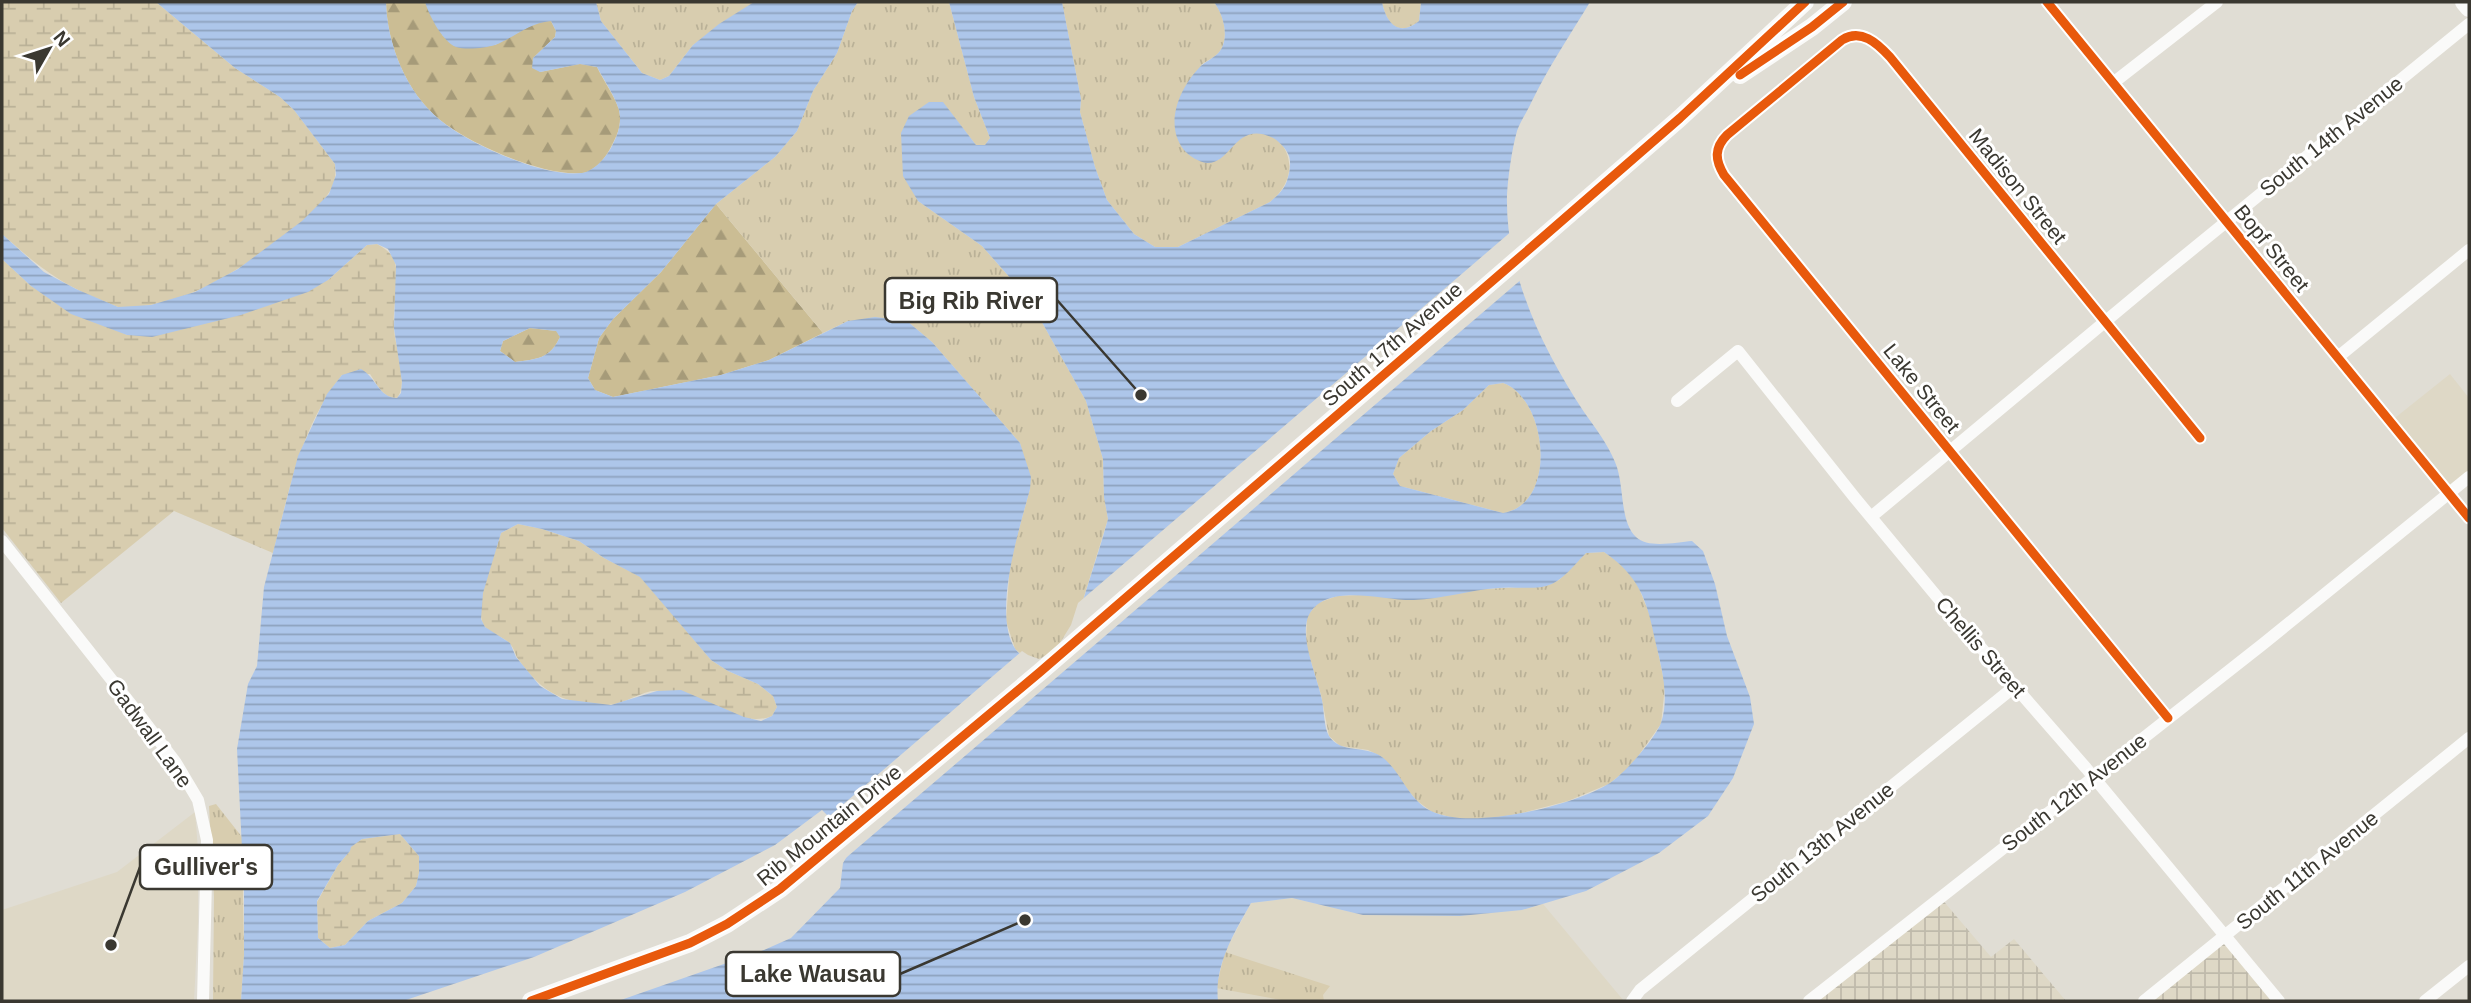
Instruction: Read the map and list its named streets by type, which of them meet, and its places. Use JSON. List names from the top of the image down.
{
  "streets": {
    "main road": ["South 17th Avenue", "Rib Mountain Drive"],
    "street": [
      "South 14th Avenue",
      "Madison Street",
      "Bopf Street",
      "Lake Street",
      "Chellis Street",
      "Gadwall Lane",
      "South 12th Avenue",
      "South 13th Avenue",
      "South 11th Avenue"
    ]
  },
  "crossings": [
    ["South 14th Avenue", "Madison Street"],
    ["South 14th Avenue", "Bopf Street"],
    ["South 14th Avenue", "Lake Street"],
    ["South 14th Avenue", "Chellis Street"],
    ["Madison Street", "Lake Street"],
    ["Bopf Street", "South 12th Avenue"],
    ["South 17th Avenue", "Rib Mountain Drive"],
    ["Lake Street", "South 12th Avenue"],
    ["Chellis Street", "South 12th Avenue"],
    ["Chellis Street", "South 13th Avenue"],
    ["Chellis Street", "South 11th Avenue"]
  ],
  "places": ["Big Rib River", "Lake Wausau", "Gulliver's"],
  "north": "top right"
}
